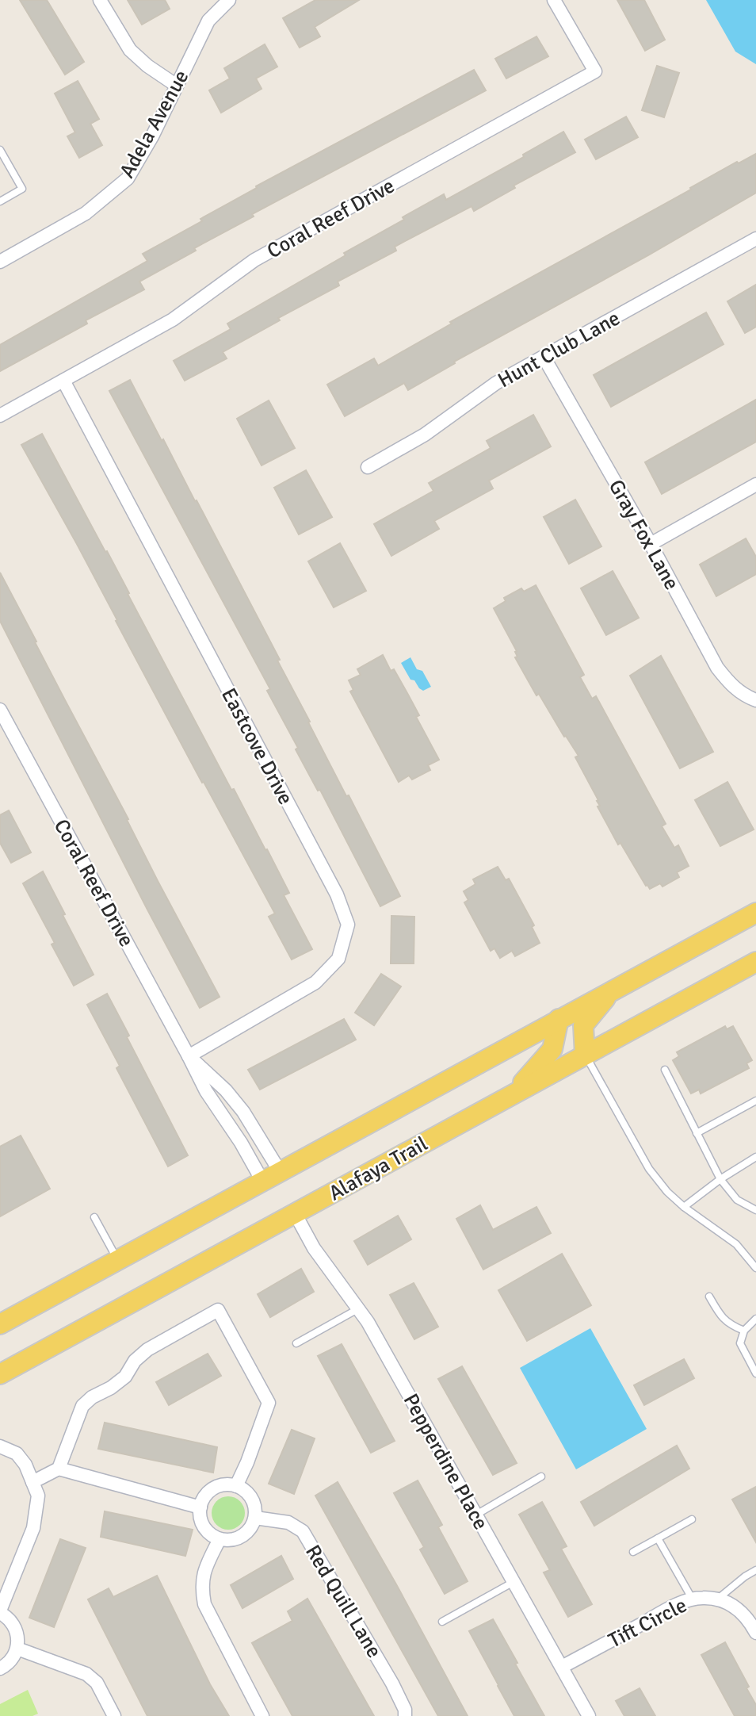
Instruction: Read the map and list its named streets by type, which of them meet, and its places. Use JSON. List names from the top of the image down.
{
  "streets": {
    "main road": ["Alafaya Trail"],
    "street": [
      "Adela Avenue",
      "Coral Reef Drive",
      "Hunt Club Lane",
      "Gray Fox Lane",
      "Eastcove Drive",
      "Pepperdine Place",
      "Red Quill Lane",
      "Tift Circle"
    ]
  },
  "crossings": [
    ["Coral Reef Drive", "Eastcove Drive"],
    ["Hunt Club Lane", "Gray Fox Lane"],
    ["Alafaya Trail", "Pepperdine Place"],
    ["Pepperdine Place", "Tift Circle"]
  ]
}
